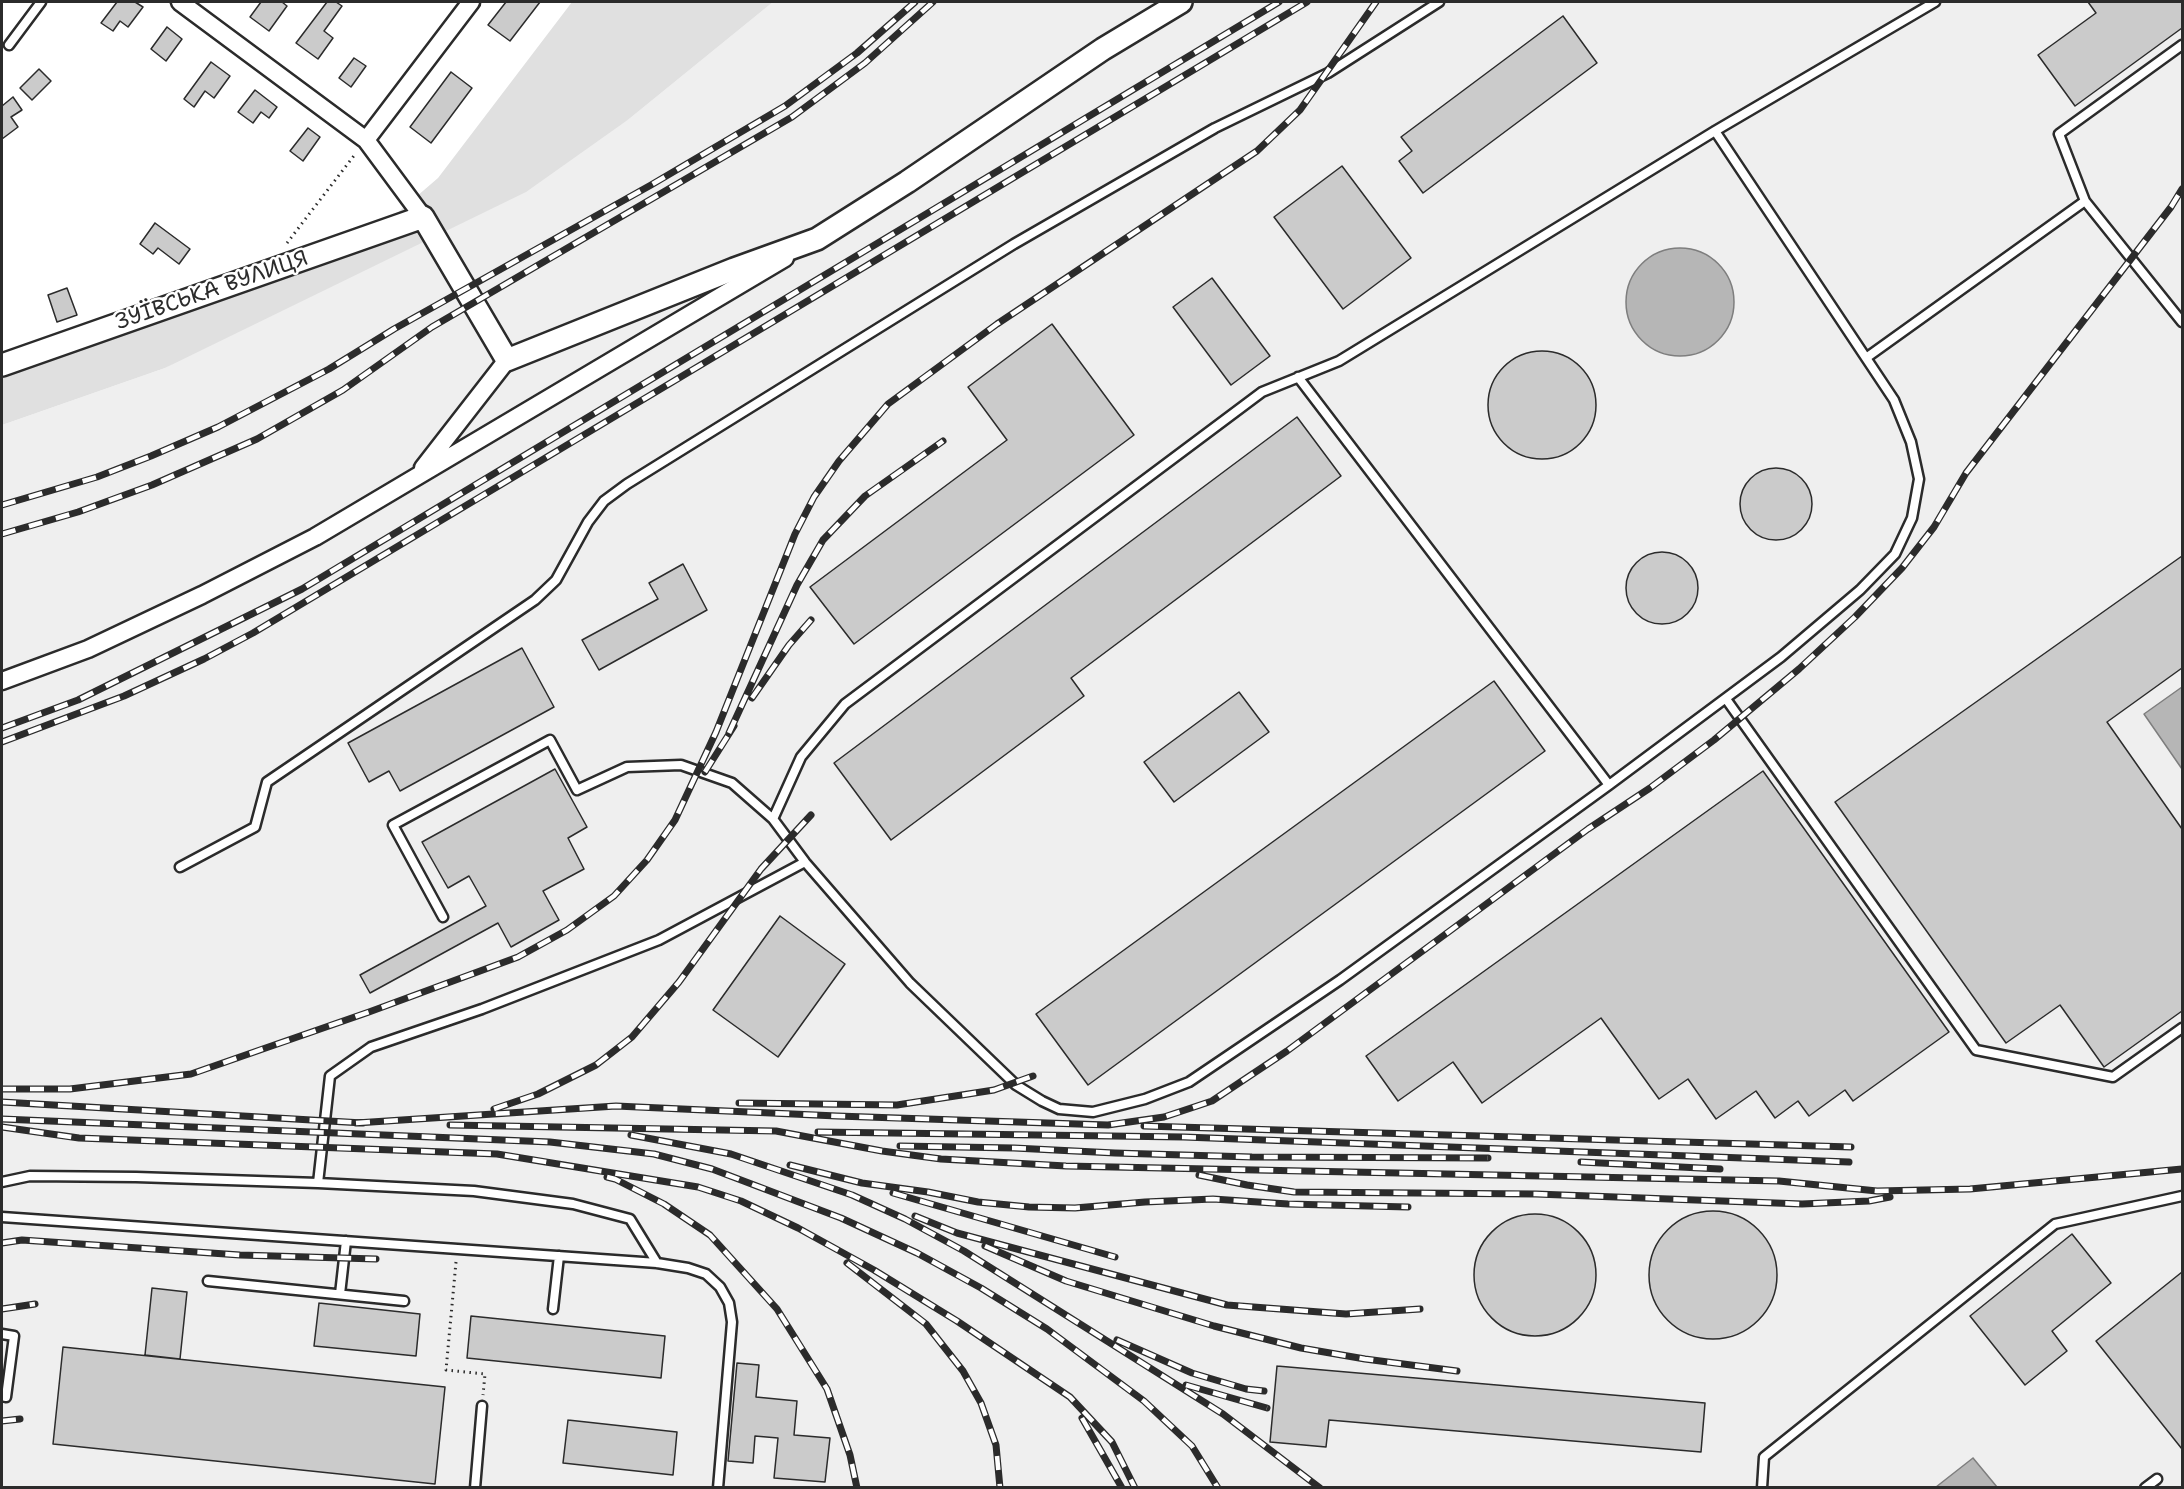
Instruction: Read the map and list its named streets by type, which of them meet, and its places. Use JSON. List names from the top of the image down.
{
  "streets": {
    "street": ["ЗУЇВСЬКА ВУЛИЦЯ"]
  }
}
